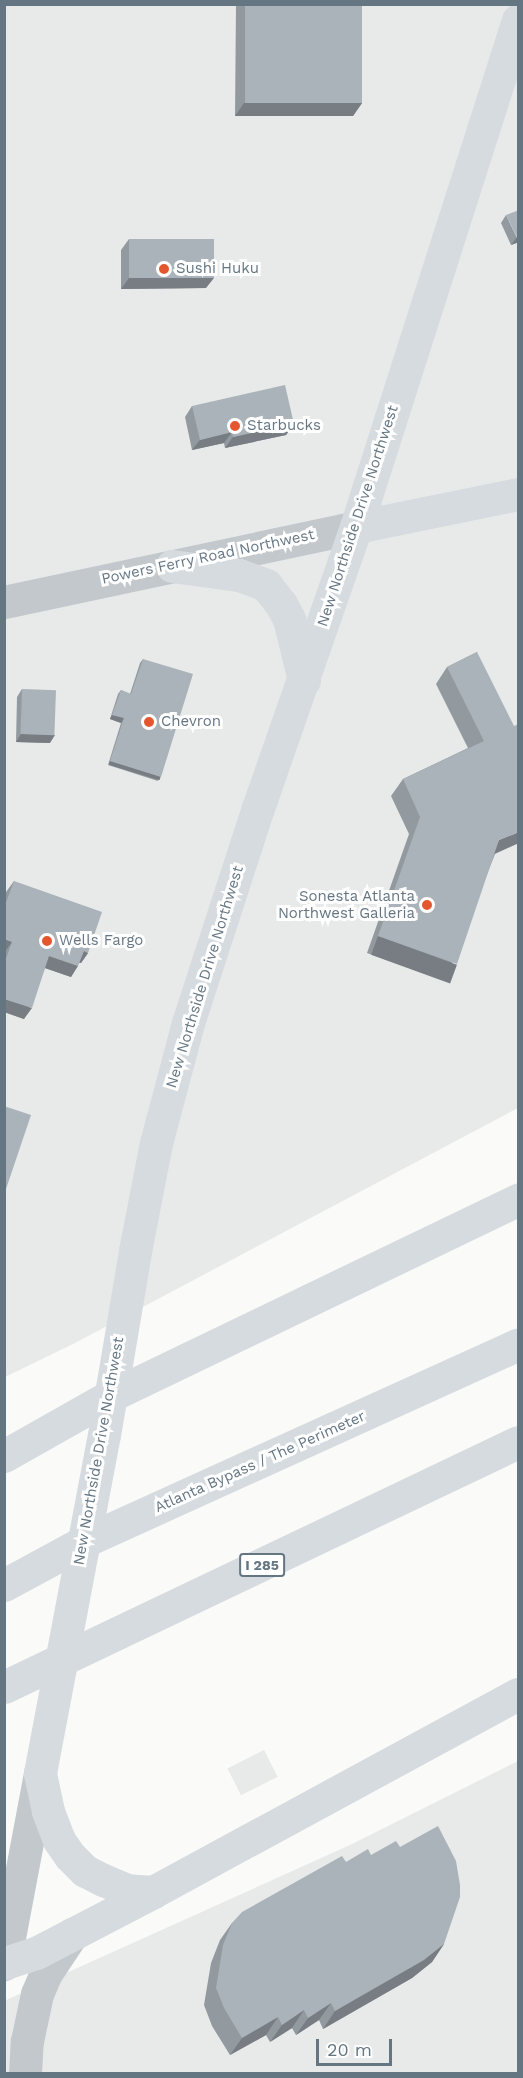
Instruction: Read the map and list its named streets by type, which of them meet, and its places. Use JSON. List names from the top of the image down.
{
  "streets": {
    "main road": [
      "New Northside Drive Northwest",
      "Powers Ferry Road Northwest",
      "Atlanta Bypass / The Perimeter",
      "I 285"
    ]
  },
  "crossings": [
    ["New Northside Drive Northwest", "Powers Ferry Road Northwest"]
  ],
  "places": [
    "Sushi Huku",
    "Starbucks",
    "Chevron",
    "Sonesta Atlanta Northwest Galleria",
    "Wells Fargo"
  ],
  "scale_bar": "20 m"
}
